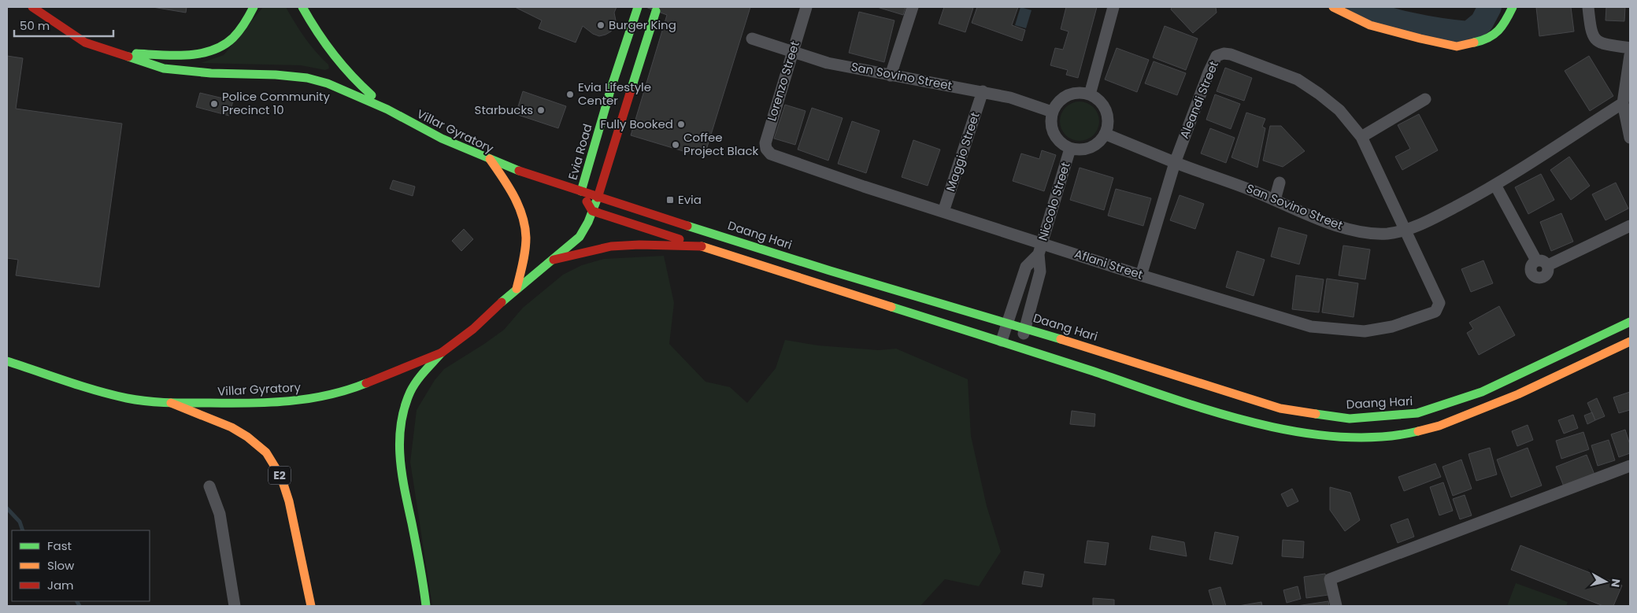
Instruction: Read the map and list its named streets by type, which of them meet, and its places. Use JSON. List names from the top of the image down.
{
  "streets": {
    "main road": [
      "Villar Gyratory",
      "Evia Road",
      "Daang Hari",
      "E2"
    ],
    "street": [
      "San Sovino Street",
      "Lorenzo Street",
      "Aleandi Street",
      "Maggio Street",
      "Niccolo Street",
      "Aflani Street"
    ]
  },
  "crossings": [
    ["San Sovino Street", "Lorenzo Street"],
    ["San Sovino Street", "Aleandi Street"],
    ["San Sovino Street", "Maggio Street"],
    ["San Sovino Street", "Niccolo Street"],
    ["Lorenzo Street", "Aflani Street"],
    ["Aleandi Street", "Aflani Street"],
    ["Villar Gyratory", "Daang Hari"],
    ["Villar Gyratory", "E2"],
    ["Evia Road", "Daang Hari"],
    ["Maggio Street", "Aflani Street"],
    ["Niccolo Street", "Daang Hari"],
    ["Niccolo Street", "Aflani Street"]
  ],
  "places": {
    "other": [
      "Burger King",
      "Evia Lifestyle Center",
      "Police Community Precinct 10",
      "Starbucks",
      "Fully Booked",
      "Coffee Project Black"
    ],
    "transit": ["Evia"]
  },
  "legend": ["Fast", "Slow", "Jam"],
  "scale_bar": "50 m",
  "north": "right"
}
